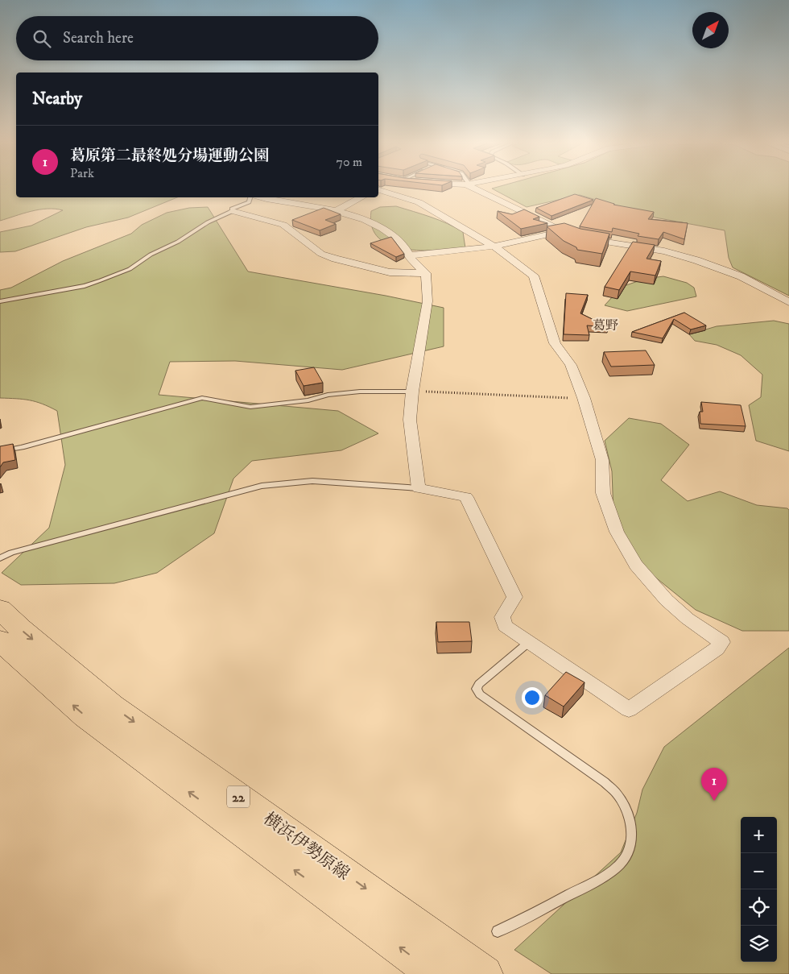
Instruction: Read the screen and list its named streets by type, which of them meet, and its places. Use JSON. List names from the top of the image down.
{
  "streets": {
    "main road": ["22", "横浜伊勢原線"]
  },
  "districts": ["葛野"],
  "north": "top right",
  "page": {
    "search": "Search here",
    "heading": "Nearby",
    "list": [
      {
        "mark": "1",
        "name": "葛原第二最終処分場運動公園",
        "note": "Park",
        "value": "70 m"
      }
    ],
    "pins": "1",
    "map_buttons": ["+", "−"]
  }
}
